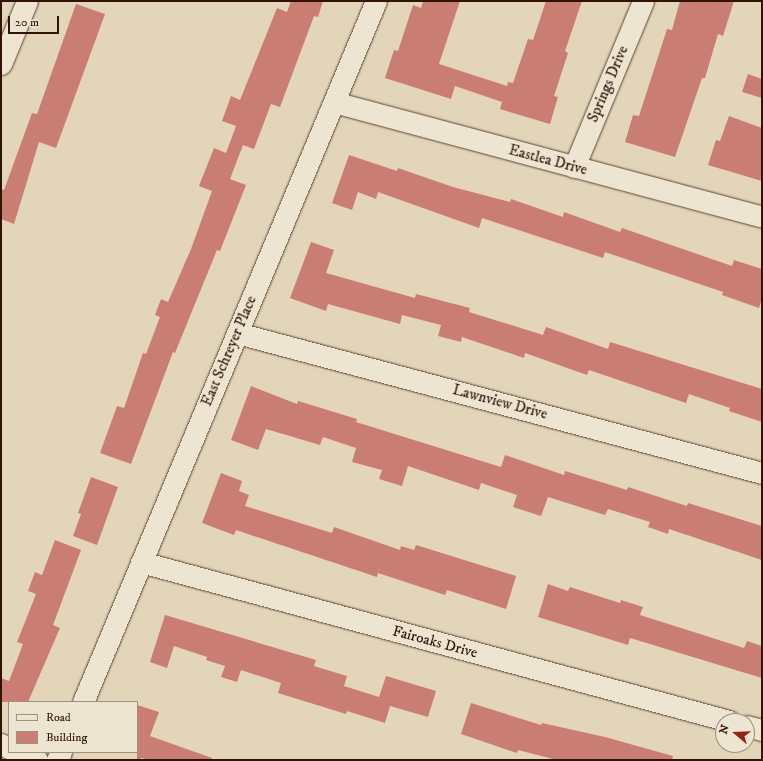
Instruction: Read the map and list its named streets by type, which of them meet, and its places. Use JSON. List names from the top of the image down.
{
  "streets": {
    "street": [
      "Springs Drive",
      "Eastlea Drive",
      "East Schreyer Place",
      "Lawnview Drive",
      "Fairoaks Drive"
    ]
  },
  "crossings": [
    ["Springs Drive", "Eastlea Drive"],
    ["Eastlea Drive", "East Schreyer Place"],
    ["East Schreyer Place", "Lawnview Drive"],
    ["East Schreyer Place", "Fairoaks Drive"]
  ],
  "legend": ["Road", "Building"],
  "scale_bar": "20 m",
  "north": "left"
}
